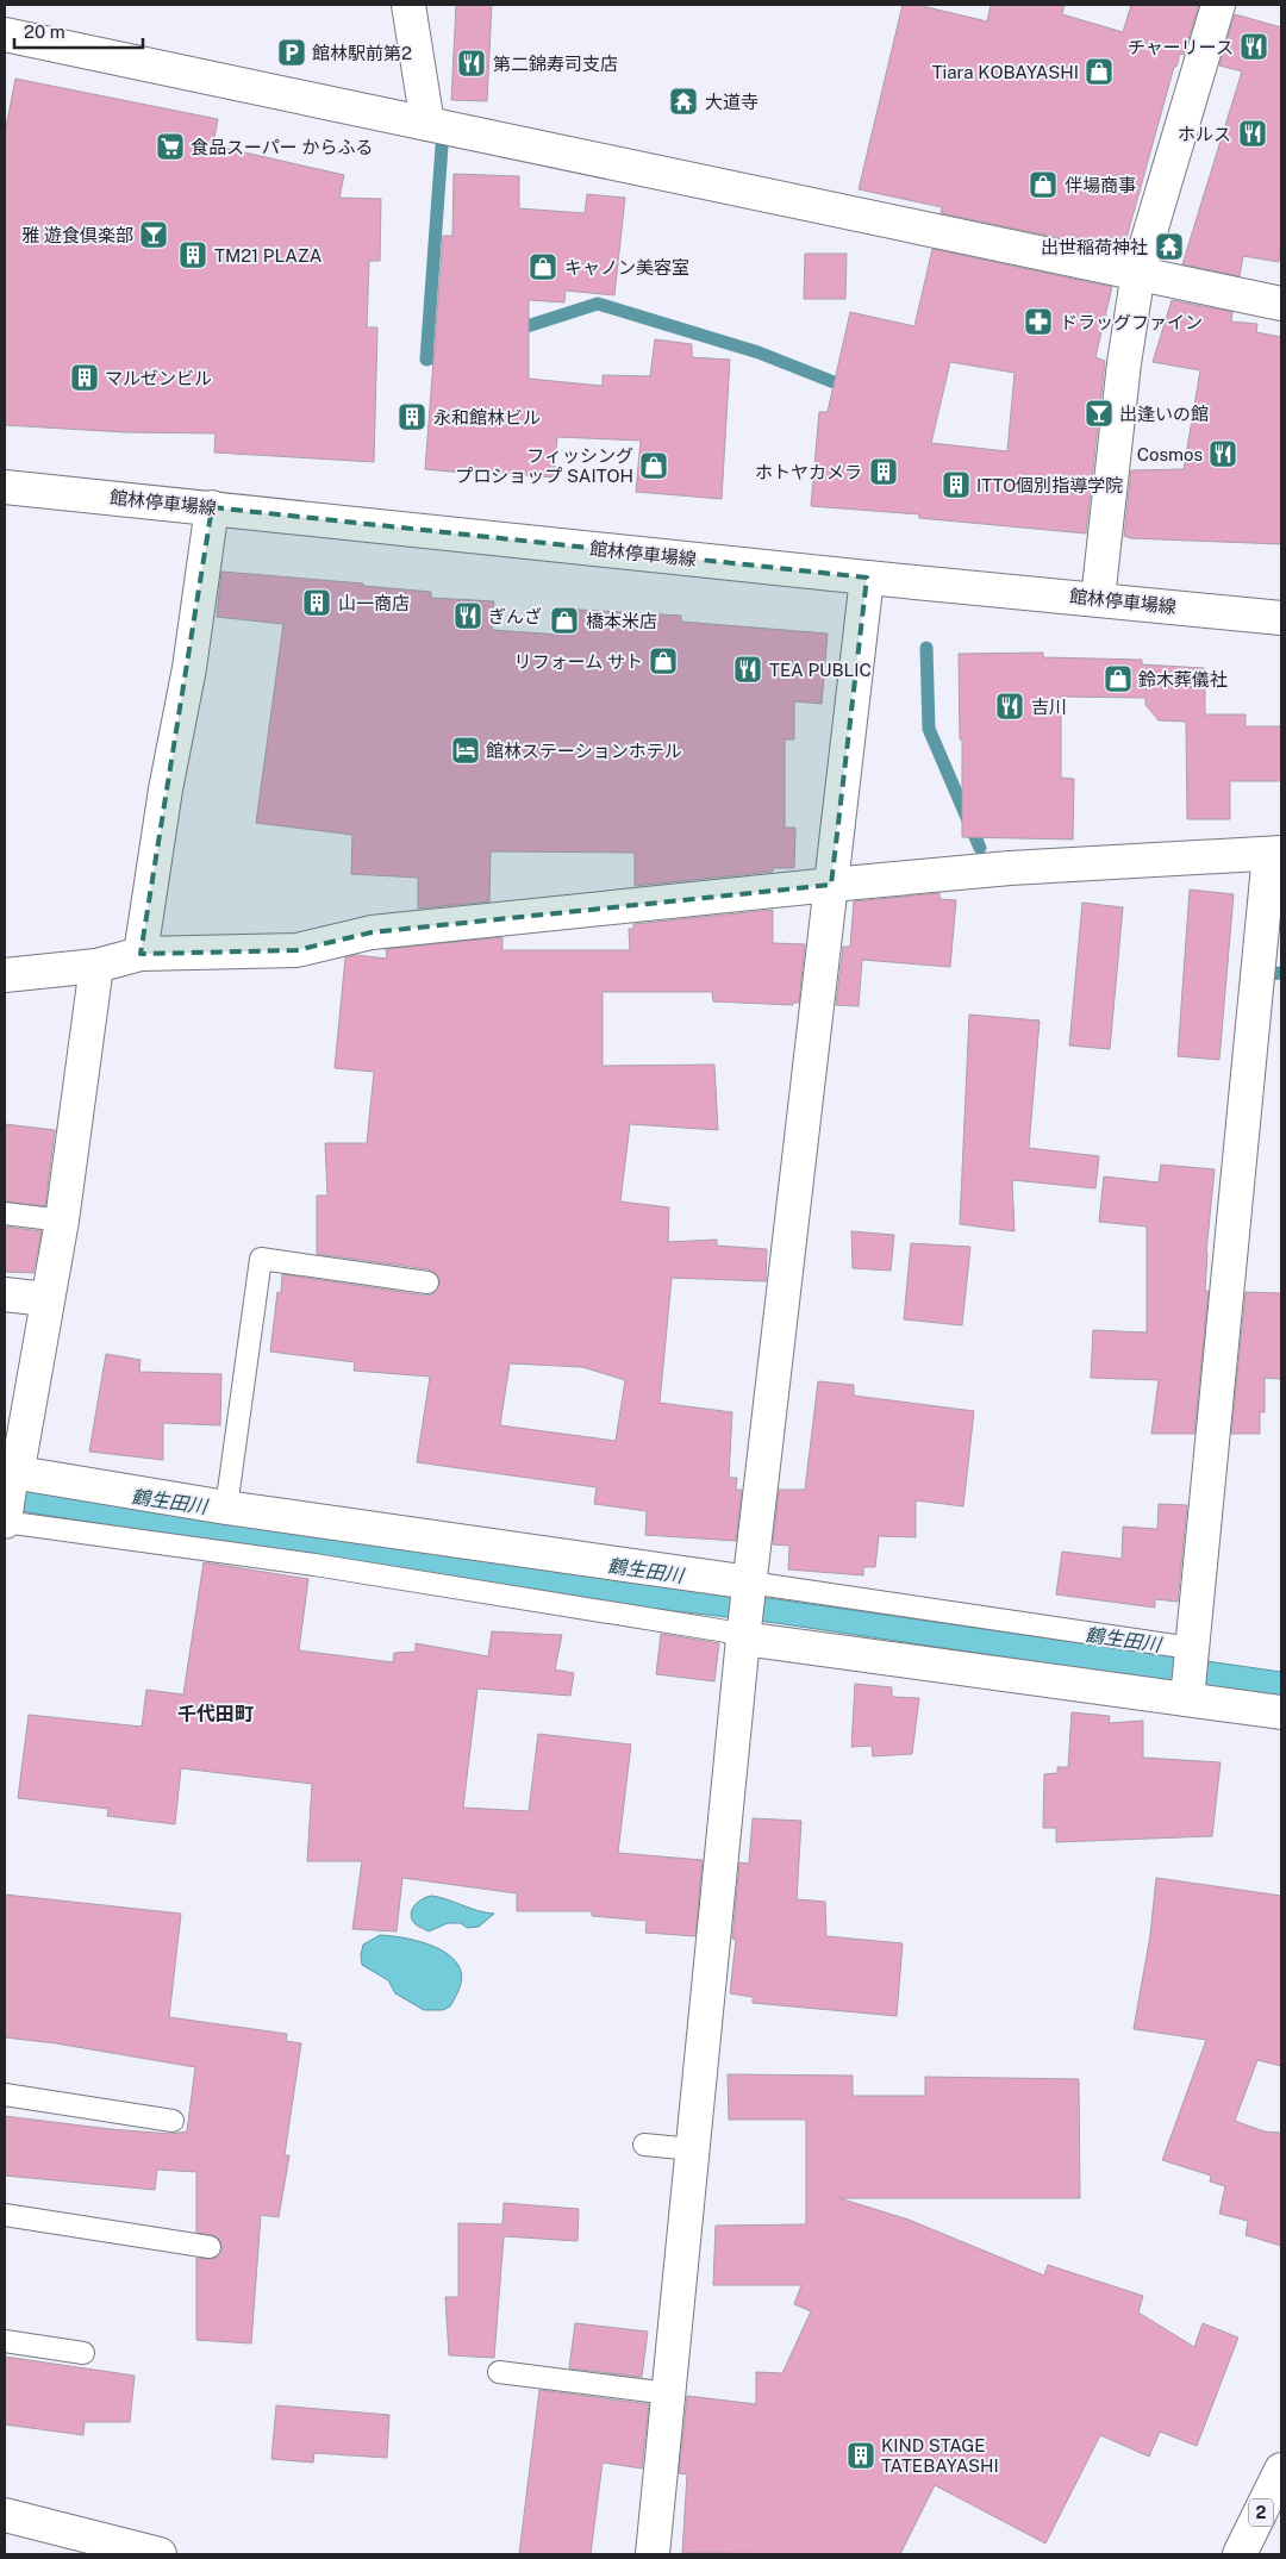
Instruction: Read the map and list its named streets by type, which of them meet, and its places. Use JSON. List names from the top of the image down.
{
  "streets": {
    "street": ["館林停車場線", "2"]
  },
  "districts": ["千代田町"],
  "water": ["鶴生田川"],
  "places": {
    "restaurant": [
      "チャーリース",
      "第二錦寿司支店",
      "ホルス",
      "Cosmos",
      "ぎんざ",
      "TEA PUBLIC",
      "吉川"
    ],
    "parking": ["館林駅前第2"],
    "shop": [
      "Tiara KOBAYASHI",
      "伴場商事",
      "キャノン美容室",
      "フィッシング プロショップ SAITOH",
      "橋本米店",
      "リフォーム サト",
      "鈴木葬儀社"
    ],
    "temple": ["大道寺", "出世稲荷神社"],
    "supermarket": ["食品スーパー からふる"],
    "bar": ["雅 遊食倶楽部", "出逢いの館"],
    "building": [
      "TM21 PLAZA",
      "マルゼンビル",
      "永和館林ビル",
      "ホトヤカメラ",
      "ITTO個別指導学院",
      "山一商店",
      "KIND STAGE TATEBAYASHI"
    ],
    "pharmacy": ["ドラッグファイン"],
    "hotel": ["館林ステーションホテル"]
  },
  "scale_bar": "20 m"
}
